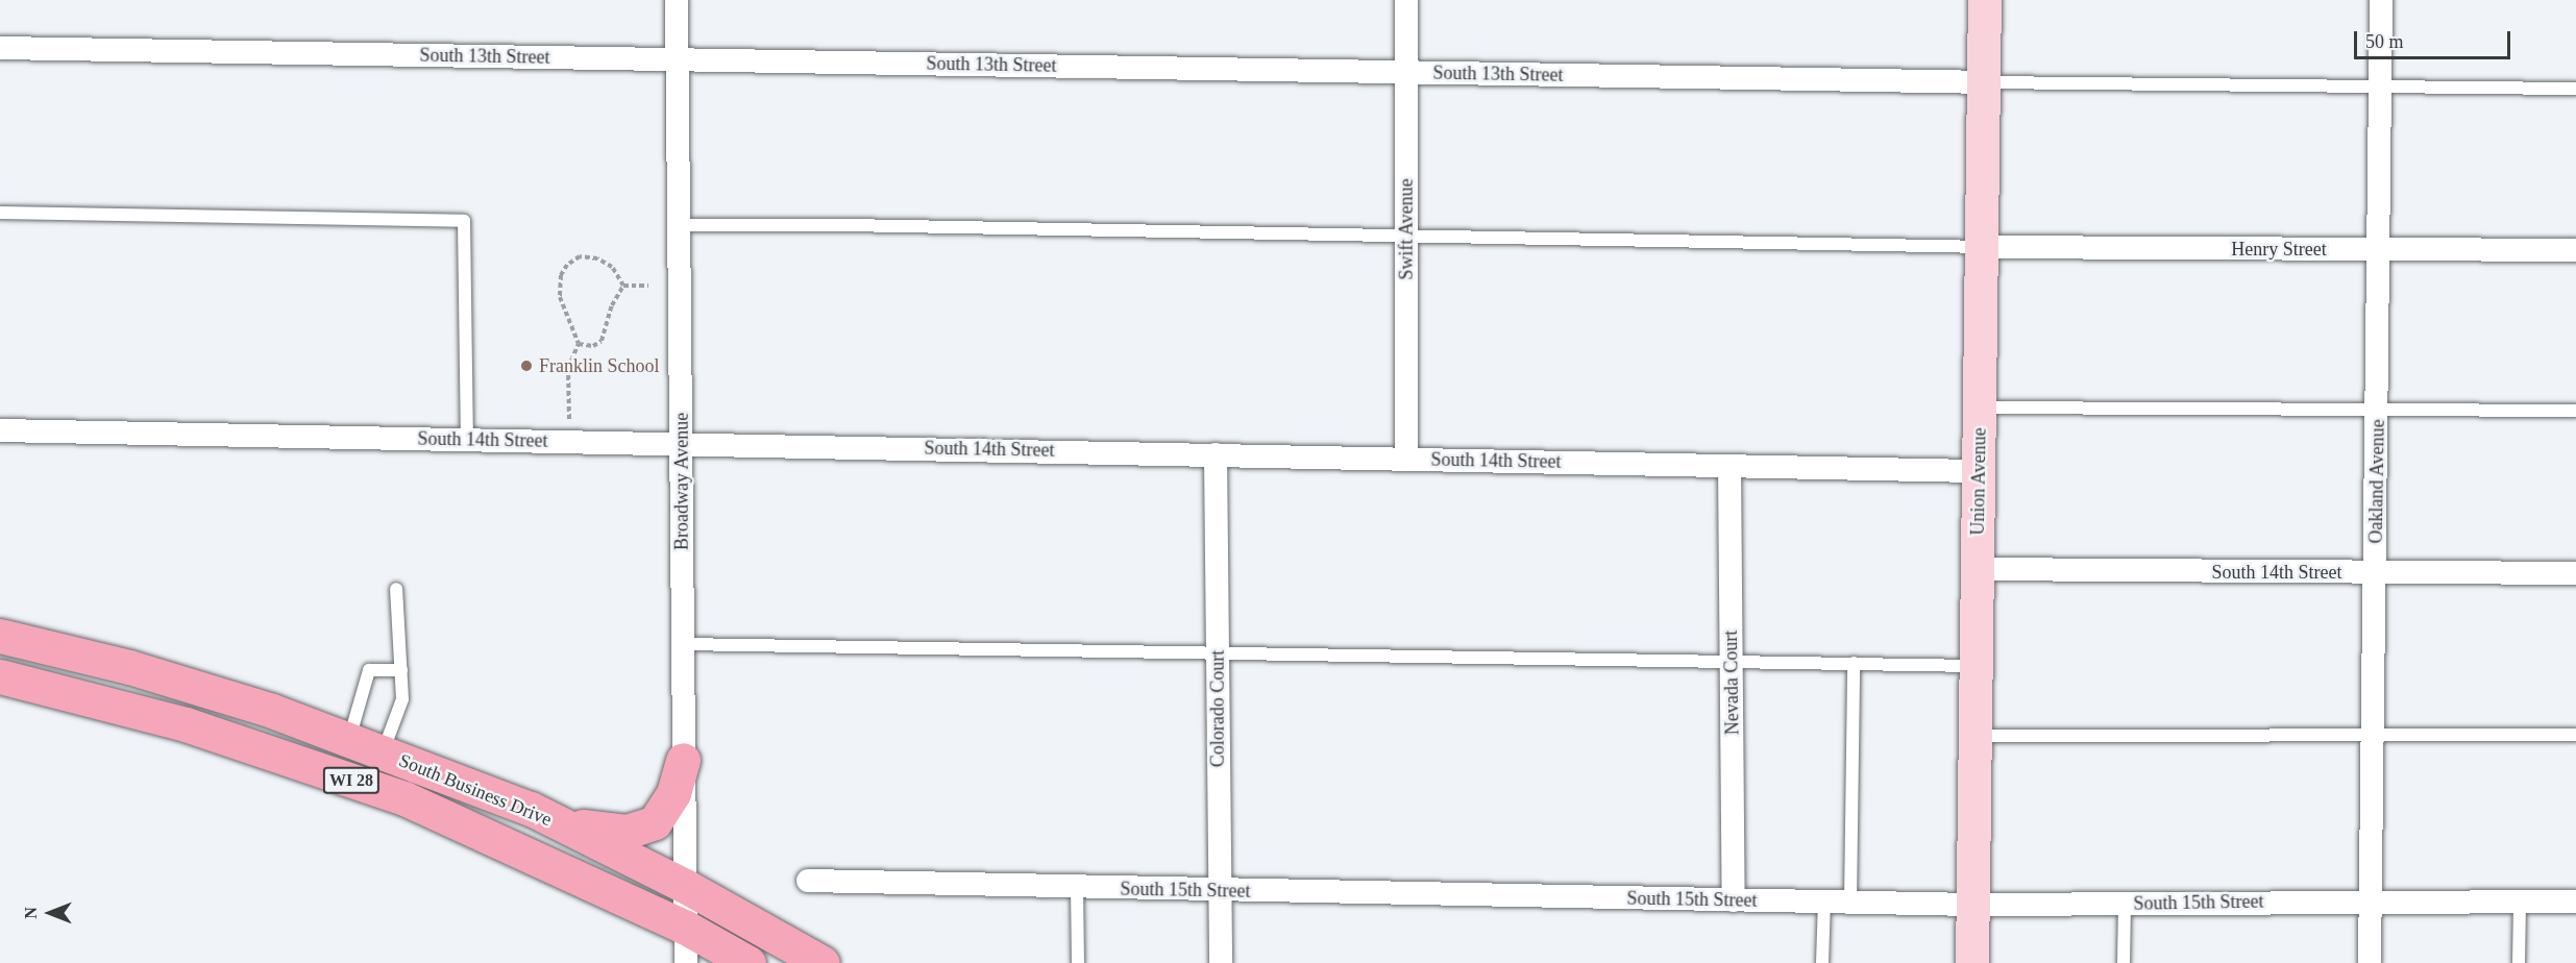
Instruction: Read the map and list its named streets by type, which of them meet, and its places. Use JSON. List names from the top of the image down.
{
  "streets": {
    "main road": ["WI 28", "South Business Drive"],
    "street": [
      "South 13th Street",
      "Swift Avenue",
      "Henry Street",
      "South 14th Street",
      "Broadway Avenue",
      "Union Avenue",
      "Oakland Avenue",
      "Nevada Court",
      "Colorado Court",
      "South 15th Street"
    ]
  },
  "crossings": [
    ["South 13th Street", "Swift Avenue"],
    ["South 13th Street", "Broadway Avenue"],
    ["South 13th Street", "Union Avenue"],
    ["Swift Avenue", "South 14th Street"],
    ["Henry Street", "Union Avenue"],
    ["Henry Street", "Oakland Avenue"],
    ["South 14th Street", "Broadway Avenue"],
    ["South 14th Street", "Union Avenue"],
    ["South 14th Street", "Oakland Avenue"],
    ["South 14th Street", "Nevada Court"],
    ["South 14th Street", "Colorado Court"],
    ["Broadway Avenue", "South Business Drive"],
    ["Union Avenue", "South 15th Street"],
    ["Oakland Avenue", "South 15th Street"],
    ["Nevada Court", "South 15th Street"],
    ["Colorado Court", "South 15th Street"]
  ],
  "places": ["Franklin School"],
  "scale_bar": "50 m",
  "north": "left"
}
